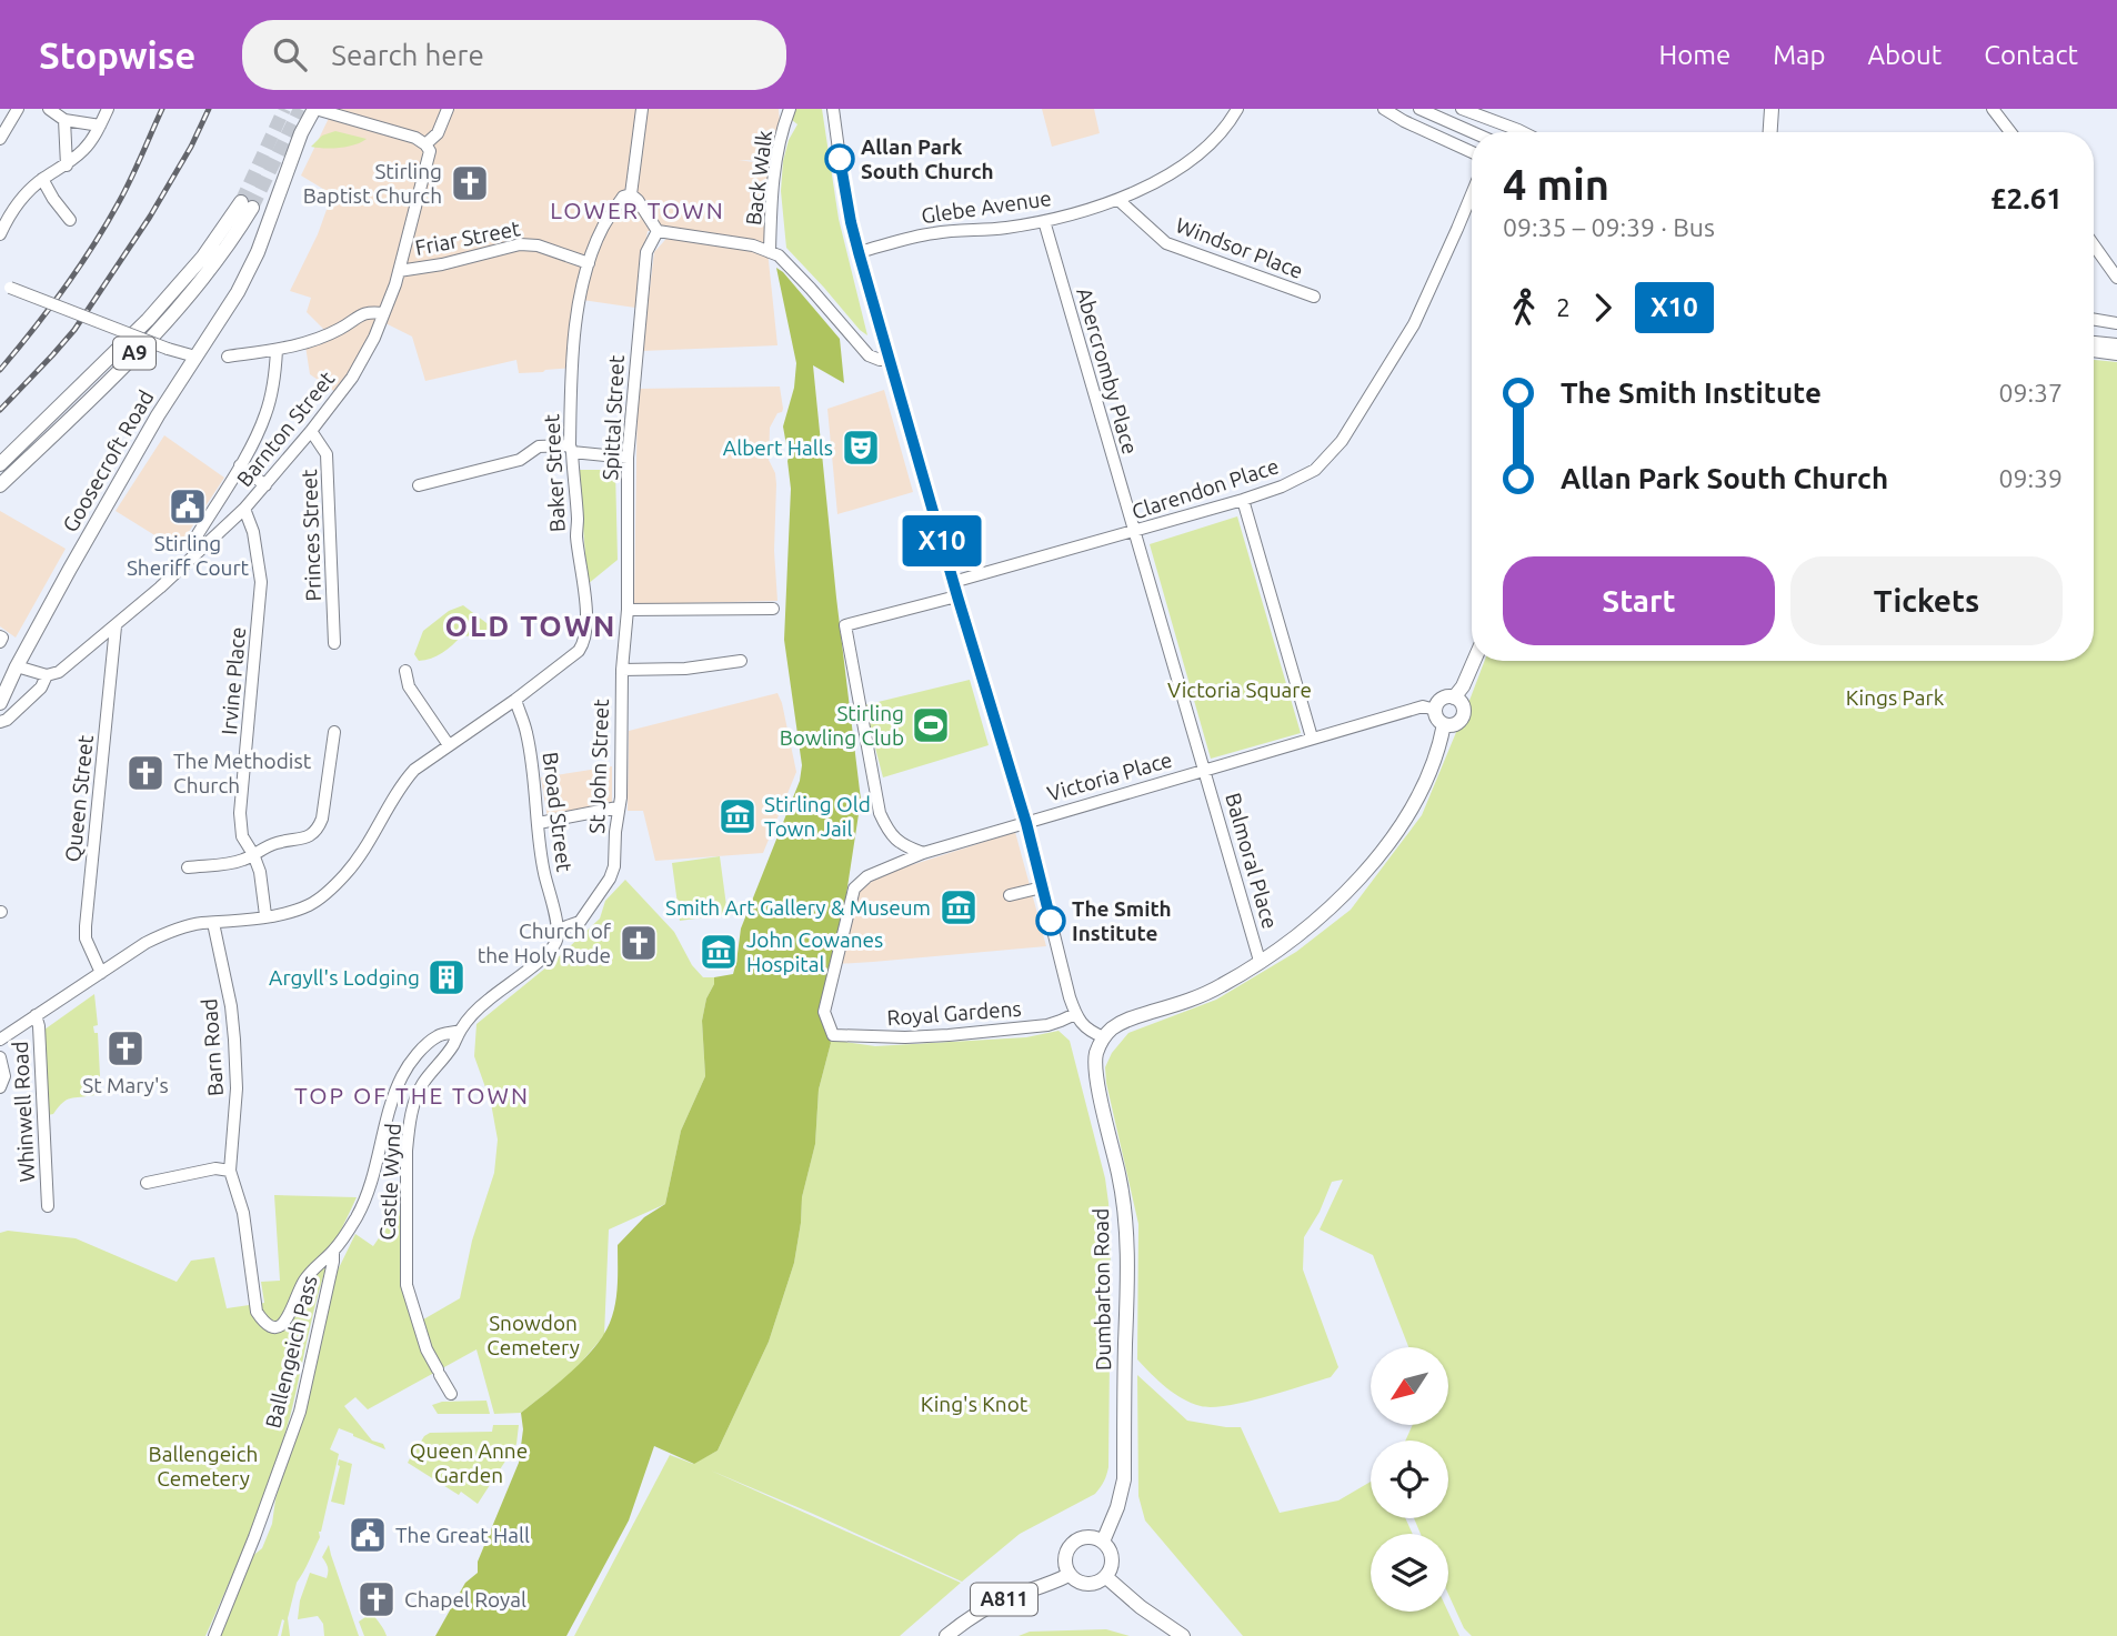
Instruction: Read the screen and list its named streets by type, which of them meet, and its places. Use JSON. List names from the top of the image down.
{
  "streets": {
    "main road": [
      "A9",
      "Goosecroft Road",
      "Dumbarton Road",
      "A811"
    ],
    "street": [
      "Back Walk",
      "Glebe Avenue",
      "Friar Street",
      "Windsor Place",
      "Abercromby Place",
      "Spittal Street",
      "Barnton Street",
      "Baker Street",
      "Clarendon Place",
      "Princes Street",
      "Irvine Place",
      "St John Street",
      "Victoria Place",
      "Queen Street",
      "Broad Street",
      "Balmoral Place",
      "Royal Gardens",
      "Barn Road",
      "Whinwell Road",
      "Castle Wynd",
      "Ballengeich Pass"
    ]
  },
  "crossings": [
    ["Glebe Avenue", "Windsor Place"],
    ["Glebe Avenue", "Abercromby Place"],
    ["Friar Street", "Barnton Street"],
    ["Friar Street", "Baker Street"],
    ["Abercromby Place", "Clarendon Place"],
    ["Spittal Street", "St John Street"],
    ["Barnton Street", "Princes Street"],
    ["Barnton Street", "Irvine Place"],
    ["Barnton Street", "Queen Street"],
    ["Baker Street", "Irvine Place"],
    ["Baker Street", "Queen Street"],
    ["Baker Street", "Broad Street"],
    ["Baker Street", "Barn Road"],
    ["Baker Street", "Whinwell Road"],
    ["St John Street", "Broad Street"],
    ["St John Street", "Castle Wynd"],
    ["Victoria Place", "Balmoral Place"],
    ["Victoria Place", "Royal Gardens"],
    ["Broad Street", "Castle Wynd"],
    ["Dumbarton Road", "A811"]
  ],
  "districts": ["LOWER TOWN", "OLD TOWN", "TOP OF THE TOWN"],
  "parks": [
    "Victoria Square",
    "Kings Park",
    "Snowdon Cemetery",
    "King's Knot",
    "Queen Anne Garden",
    "Ballengeich Cemetery"
  ],
  "places": {
    "other": ["Allan Park South Church", "The Smith Institute"],
    "church": [
      "Stirling Baptist Church",
      "The Methodist Church",
      "Church of the Holy Rude",
      "St Mary's",
      "Chapel Royal"
    ],
    "theatre": ["Albert Halls"],
    "public building": ["Stirling Sheriff Court", "The Great Hall"],
    "sports": ["Stirling Bowling Club"],
    "museum": ["Stirling Old Town Jail", "Smith Art Gallery & Museum", "John Cowanes Hospital"],
    "building": ["Argyll's Lodging"]
  },
  "lines": ["bus line X10"],
  "north": "bottom left",
  "page": {
    "header": "Stopwise",
    "search": "Search here",
    "nav": [
      "Home",
      "Map",
      "About",
      "Contact"
    ],
    "on_map": "X10",
    "heading": ["4 min", "09:35 – 09:39 · Bus", "£2.61"],
    "legs": ["2", "X10"],
    "list": [
      {
        "name": "The Smith Institute",
        "value": "09:37"
      },
      {
        "name": "Allan Park South Church",
        "value": "09:39"
      }
    ],
    "buttons": ["Start", "Tickets"]
  }
}
